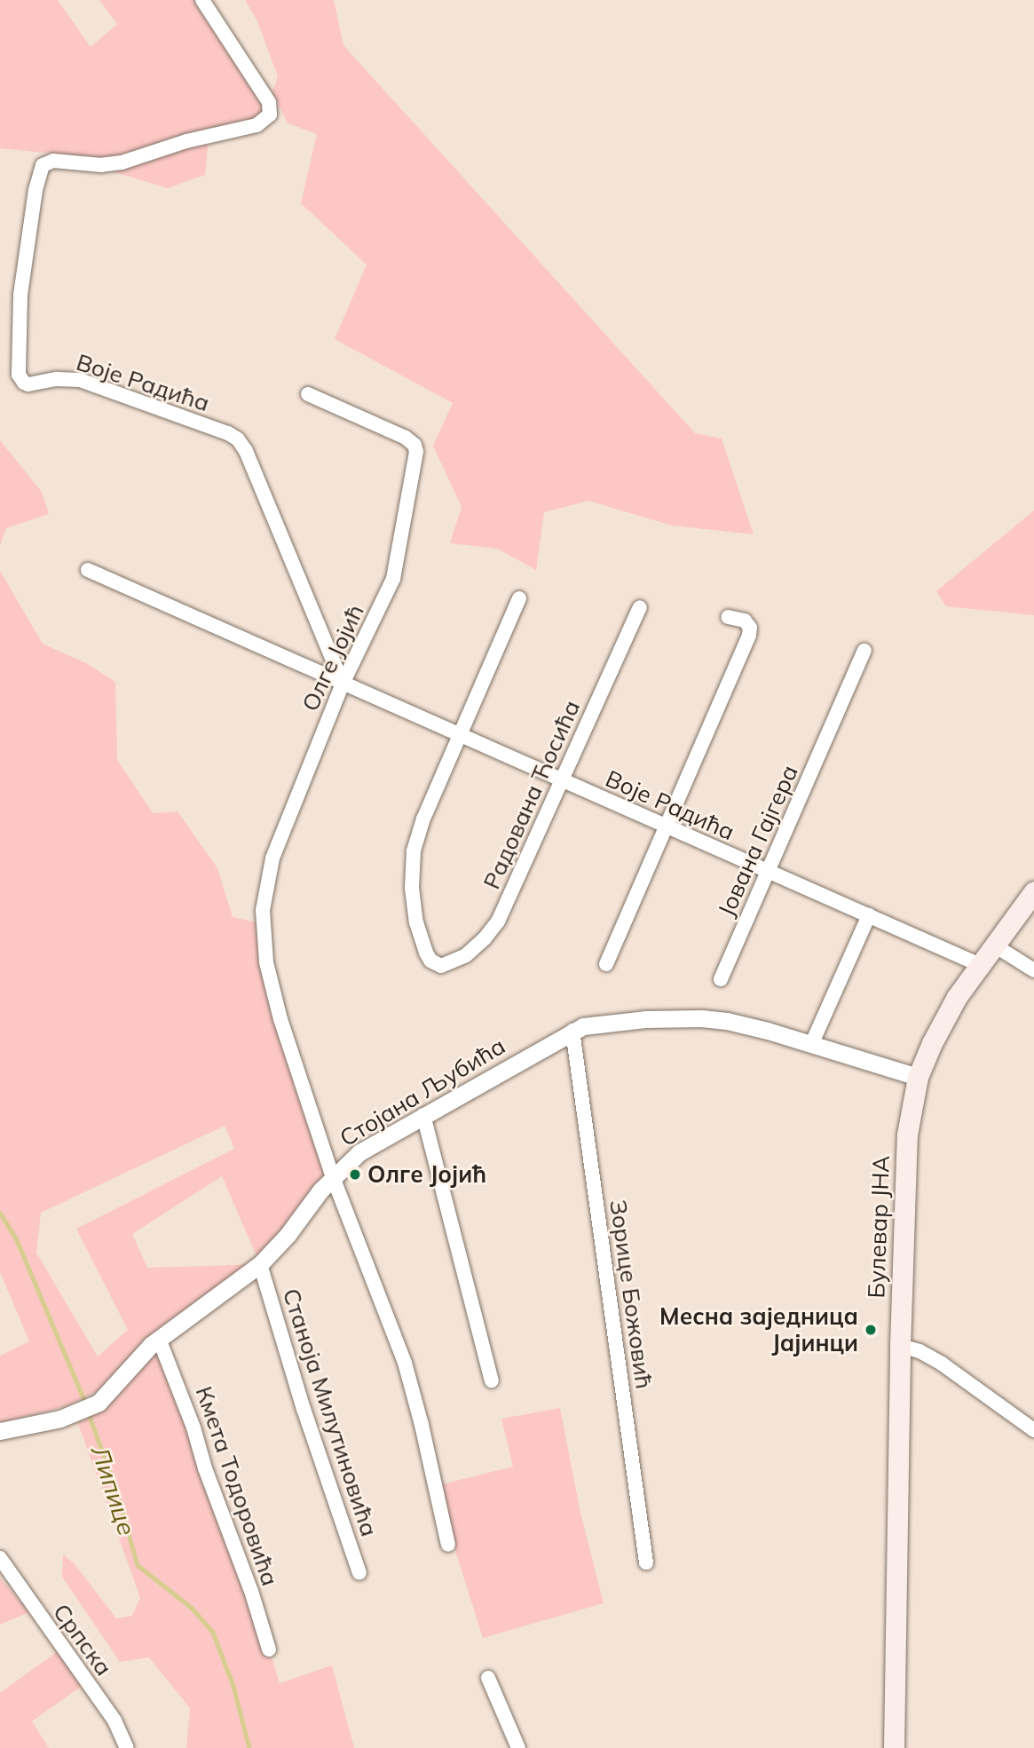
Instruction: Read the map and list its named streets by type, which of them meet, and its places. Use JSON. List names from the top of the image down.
{
  "streets": {
    "main road": ["Булевар ЈНА"],
    "street": [
      "Воје Радића",
      "Олге Јојић",
      "Радована Ћосића",
      "Јована Гајгера",
      "Стојана Љубића",
      "Зорице Божовић",
      "Станоја Милутиновића",
      "Кмета Тодоровића",
      "Српска"
    ]
  },
  "crossings": [
    ["Воје Радића", "Олге Јојић"],
    ["Воје Радића", "Радована Ћосића"],
    ["Воје Радића", "Јована Гајгера"],
    ["Воје Радића", "Булевар ЈНА"],
    ["Олге Јојић", "Стојана Љубића"],
    ["Стојана Љубића", "Булевар ЈНА"],
    ["Стојана Љубића", "Зорице Божовић"],
    ["Стојана Љубића", "Станоја Милутиновића"],
    ["Стојана Љубића", "Кмета Тодоровића"]
  ],
  "water": ["Липице"],
  "places": ["Олге Јојић", "Месна заједница Јајинци"]
}
